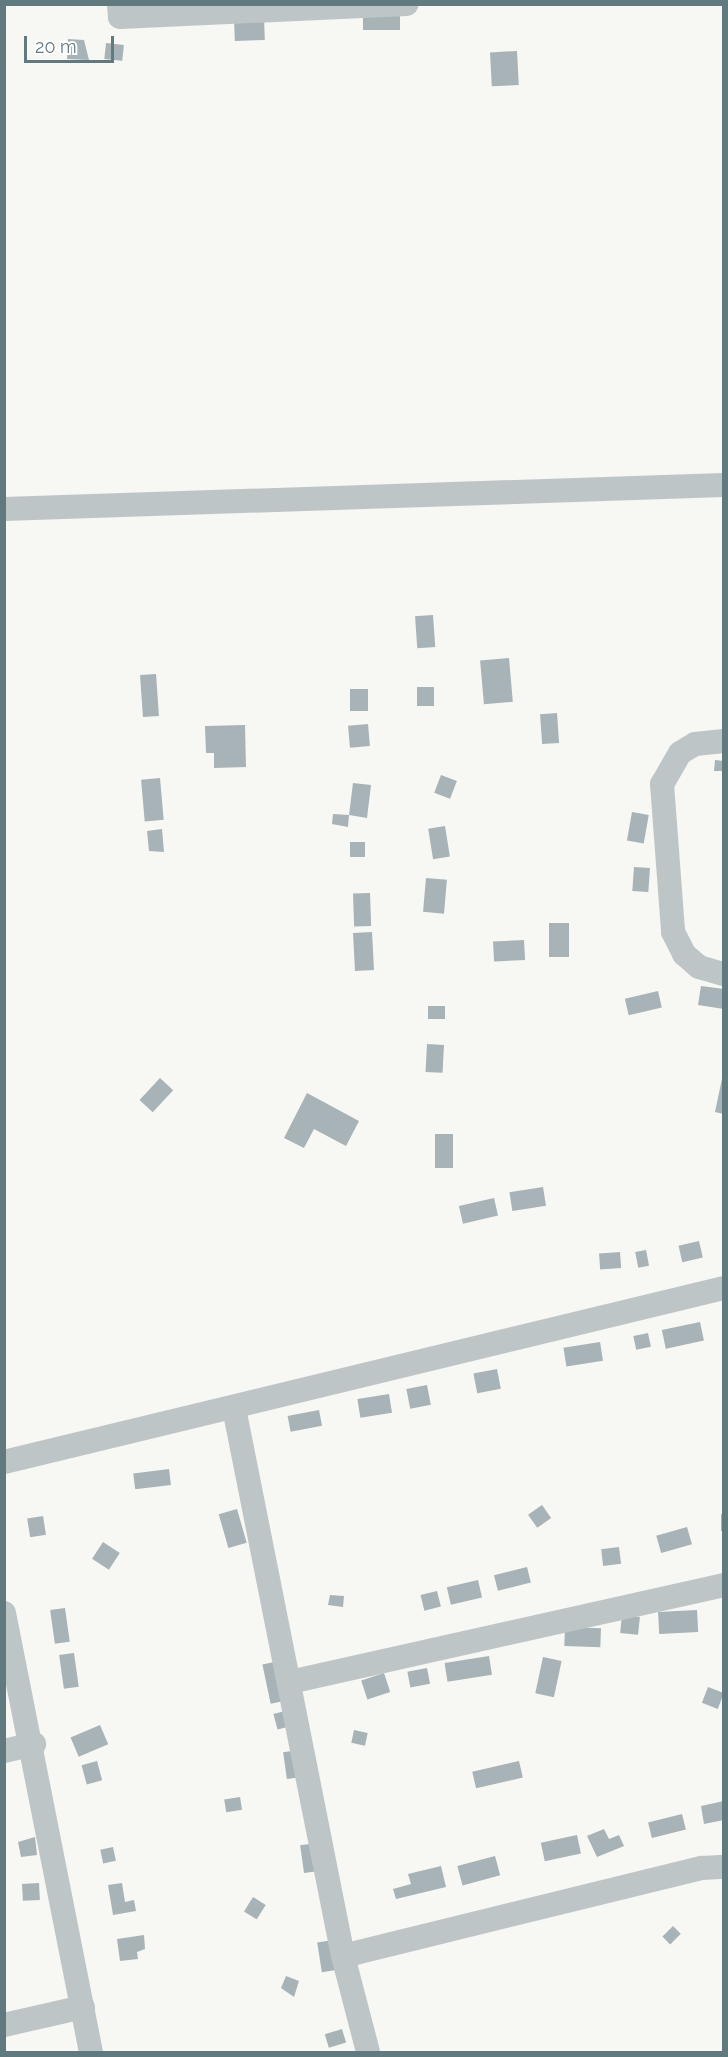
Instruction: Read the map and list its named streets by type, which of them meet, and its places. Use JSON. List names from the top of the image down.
{
  "scale_bar": "20 m"
}
